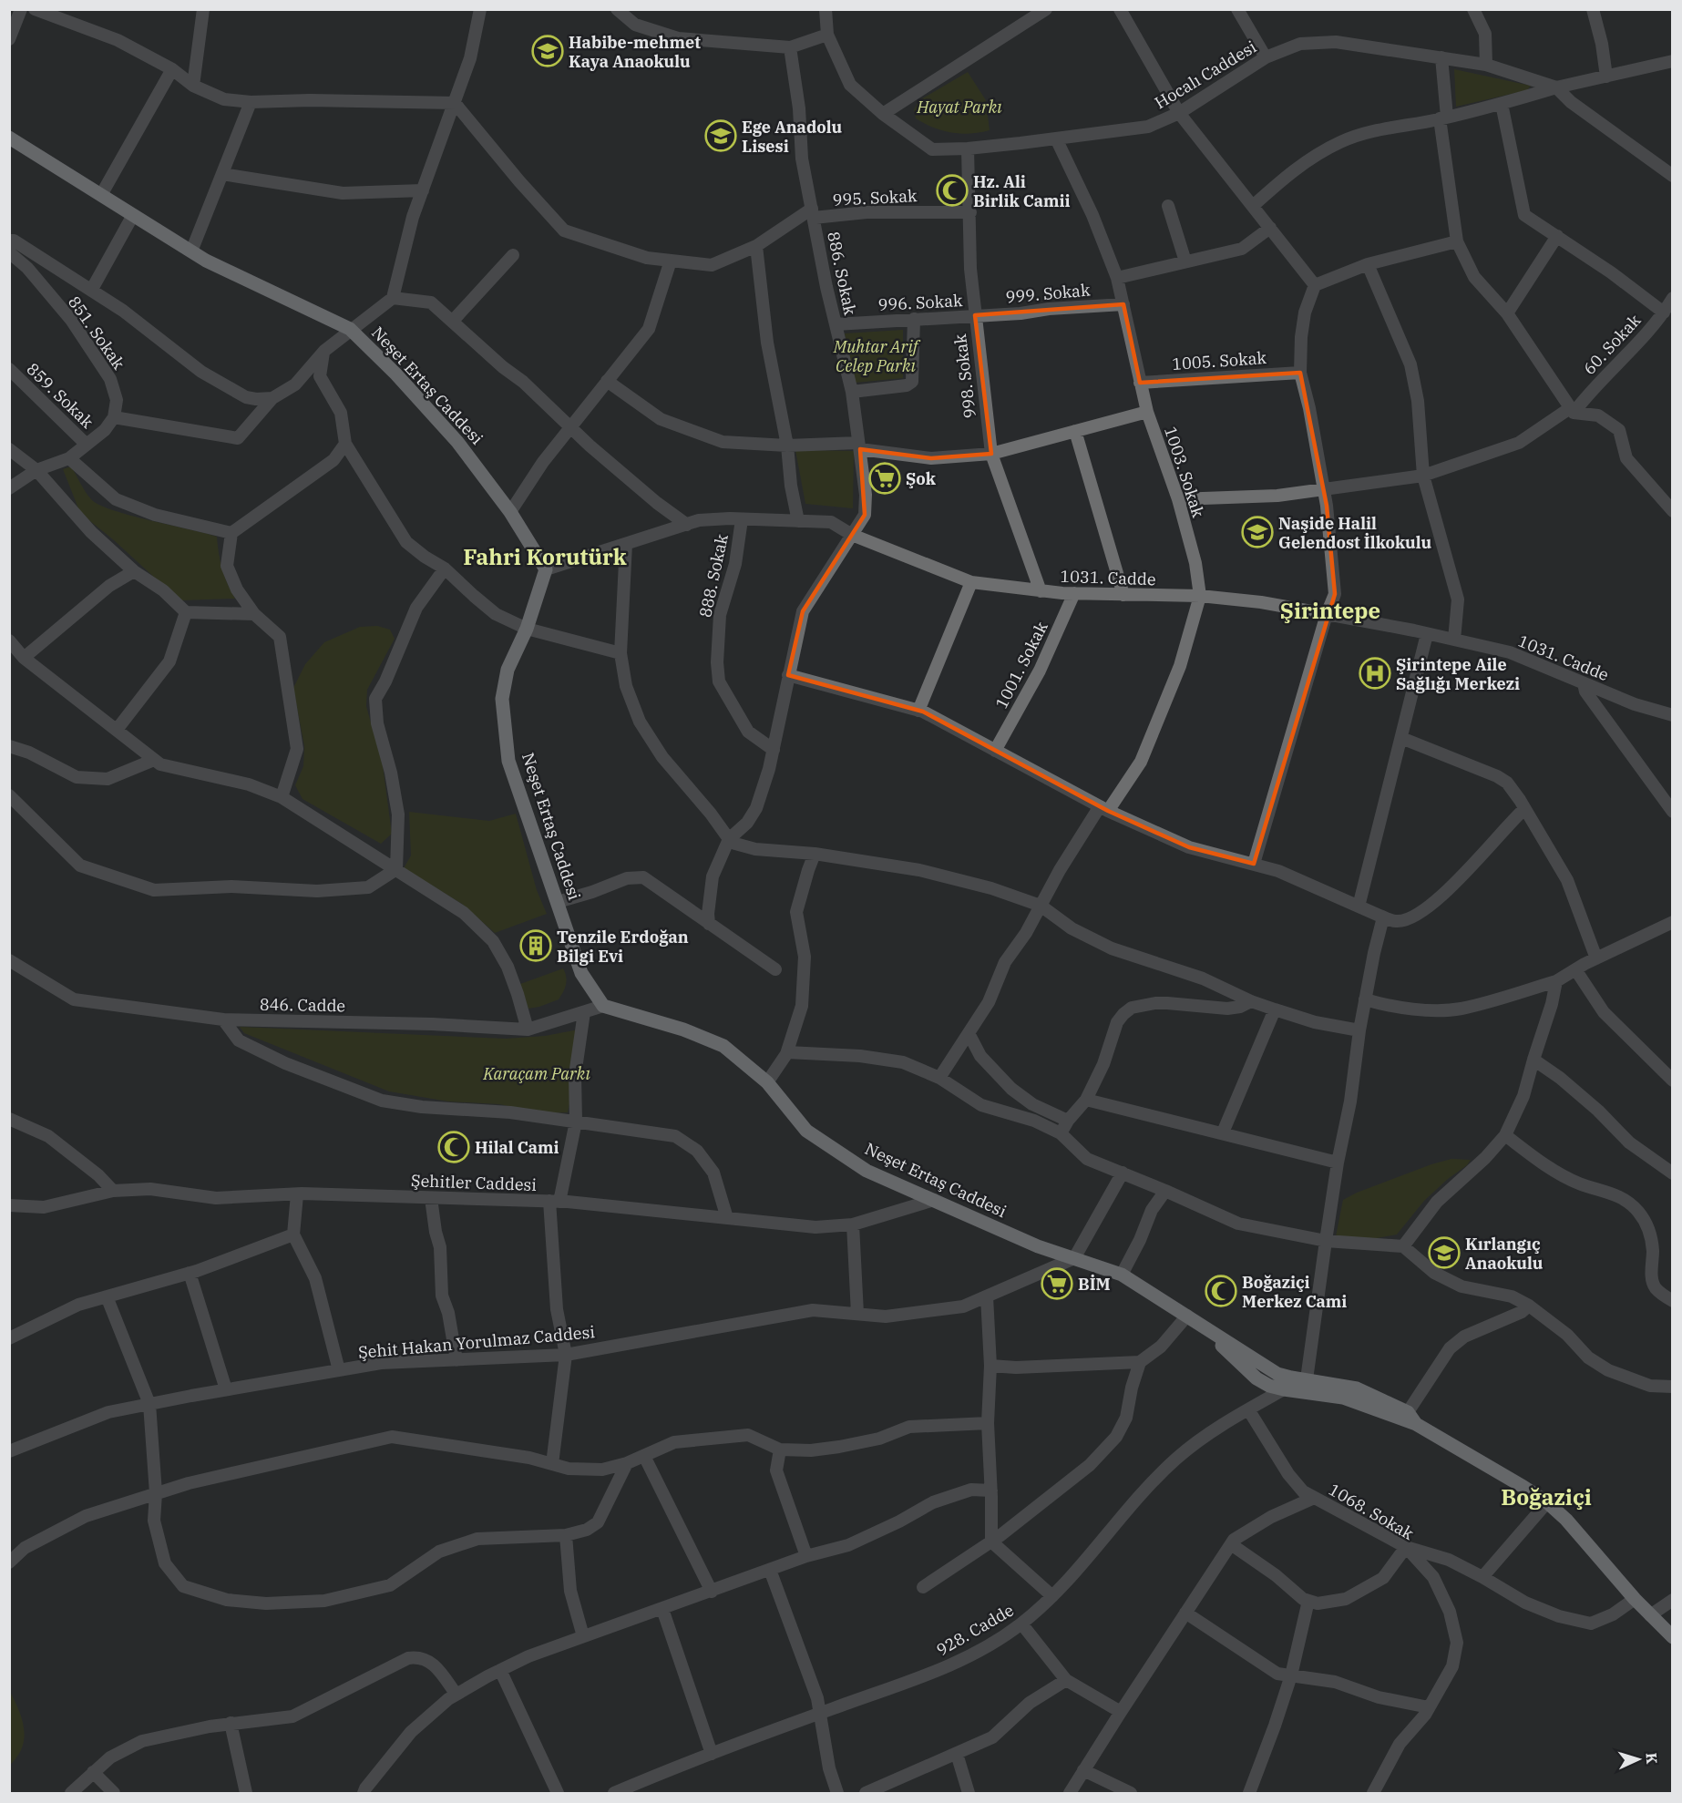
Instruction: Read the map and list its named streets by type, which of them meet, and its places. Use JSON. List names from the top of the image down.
{
  "streets": {
    "main road": ["Neşet Ertaş Caddesi"],
    "street": [
      "Hocalı Caddesi",
      "995. Sokak",
      "886. Sokak",
      "999. Sokak",
      "996. Sokak",
      "851. Sokak",
      "60. Sokak",
      "1005. Sokak",
      "998. Sokak",
      "859. Sokak",
      "1003. Sokak",
      "888. Sokak",
      "1031. Cadde",
      "1001. Sokak",
      "846. Cadde",
      "Şehitler Caddesi",
      "Şehit Hakan Yorulmaz Caddesi",
      "1068. Sokak",
      "928. Cadde"
    ]
  },
  "crossings": [
    ["Hocalı Caddesi", "998. Sokak"],
    ["Hocalı Caddesi", "1003. Sokak"],
    ["995. Sokak", "886. Sokak"],
    ["995. Sokak", "998. Sokak"],
    ["886. Sokak", "996. Sokak"],
    ["886. Sokak", "888. Sokak"],
    ["886. Sokak", "1031. Cadde"],
    ["999. Sokak", "996. Sokak"],
    ["999. Sokak", "998. Sokak"],
    ["999. Sokak", "1003. Sokak"],
    ["996. Sokak", "998. Sokak"],
    ["60. Sokak", "1003. Sokak"],
    ["1005. Sokak", "1003. Sokak"],
    ["998. Sokak", "1031. Cadde"],
    ["Neşet Ertaş Caddesi", "1031. Cadde"],
    ["Neşet Ertaş Caddesi", "846. Cadde"],
    ["Neşet Ertaş Caddesi", "Şehitler Caddesi"],
    ["Neşet Ertaş Caddesi", "Şehit Hakan Yorulmaz Caddesi"],
    ["Neşet Ertaş Caddesi", "928. Cadde"],
    ["1003. Sokak", "1031. Cadde"],
    ["888. Sokak", "1031. Cadde"],
    ["1031. Cadde", "1001. Sokak"],
    ["1068. Sokak", "928. Cadde"]
  ],
  "districts": ["Fahri Korutürk", "Şirintepe", "Boğaziçi"],
  "parks": ["Hayat Parkı", "Muhtar Arif Celep Parkı", "Karaçam Parkı"],
  "places": {
    "school or university": [
      "Habibe-mehmet Kaya Anaokulu",
      "Ege Anadolu Lisesi",
      "Naşide Halil Gelendost İlkokulu",
      "Kırlangıç Anaokulu"
    ],
    "mosque": ["Hz. Ali Birlik Camii", "Hilal Cami", "Boğaziçi Merkez Cami"],
    "supermarket": ["Şok", "BİM"],
    "hospital": ["Şirintepe Aile Sağlığı Merkezi"],
    "building": ["Tenzile Erdoğan Bilgi Evi"]
  },
  "north": "right"
}
